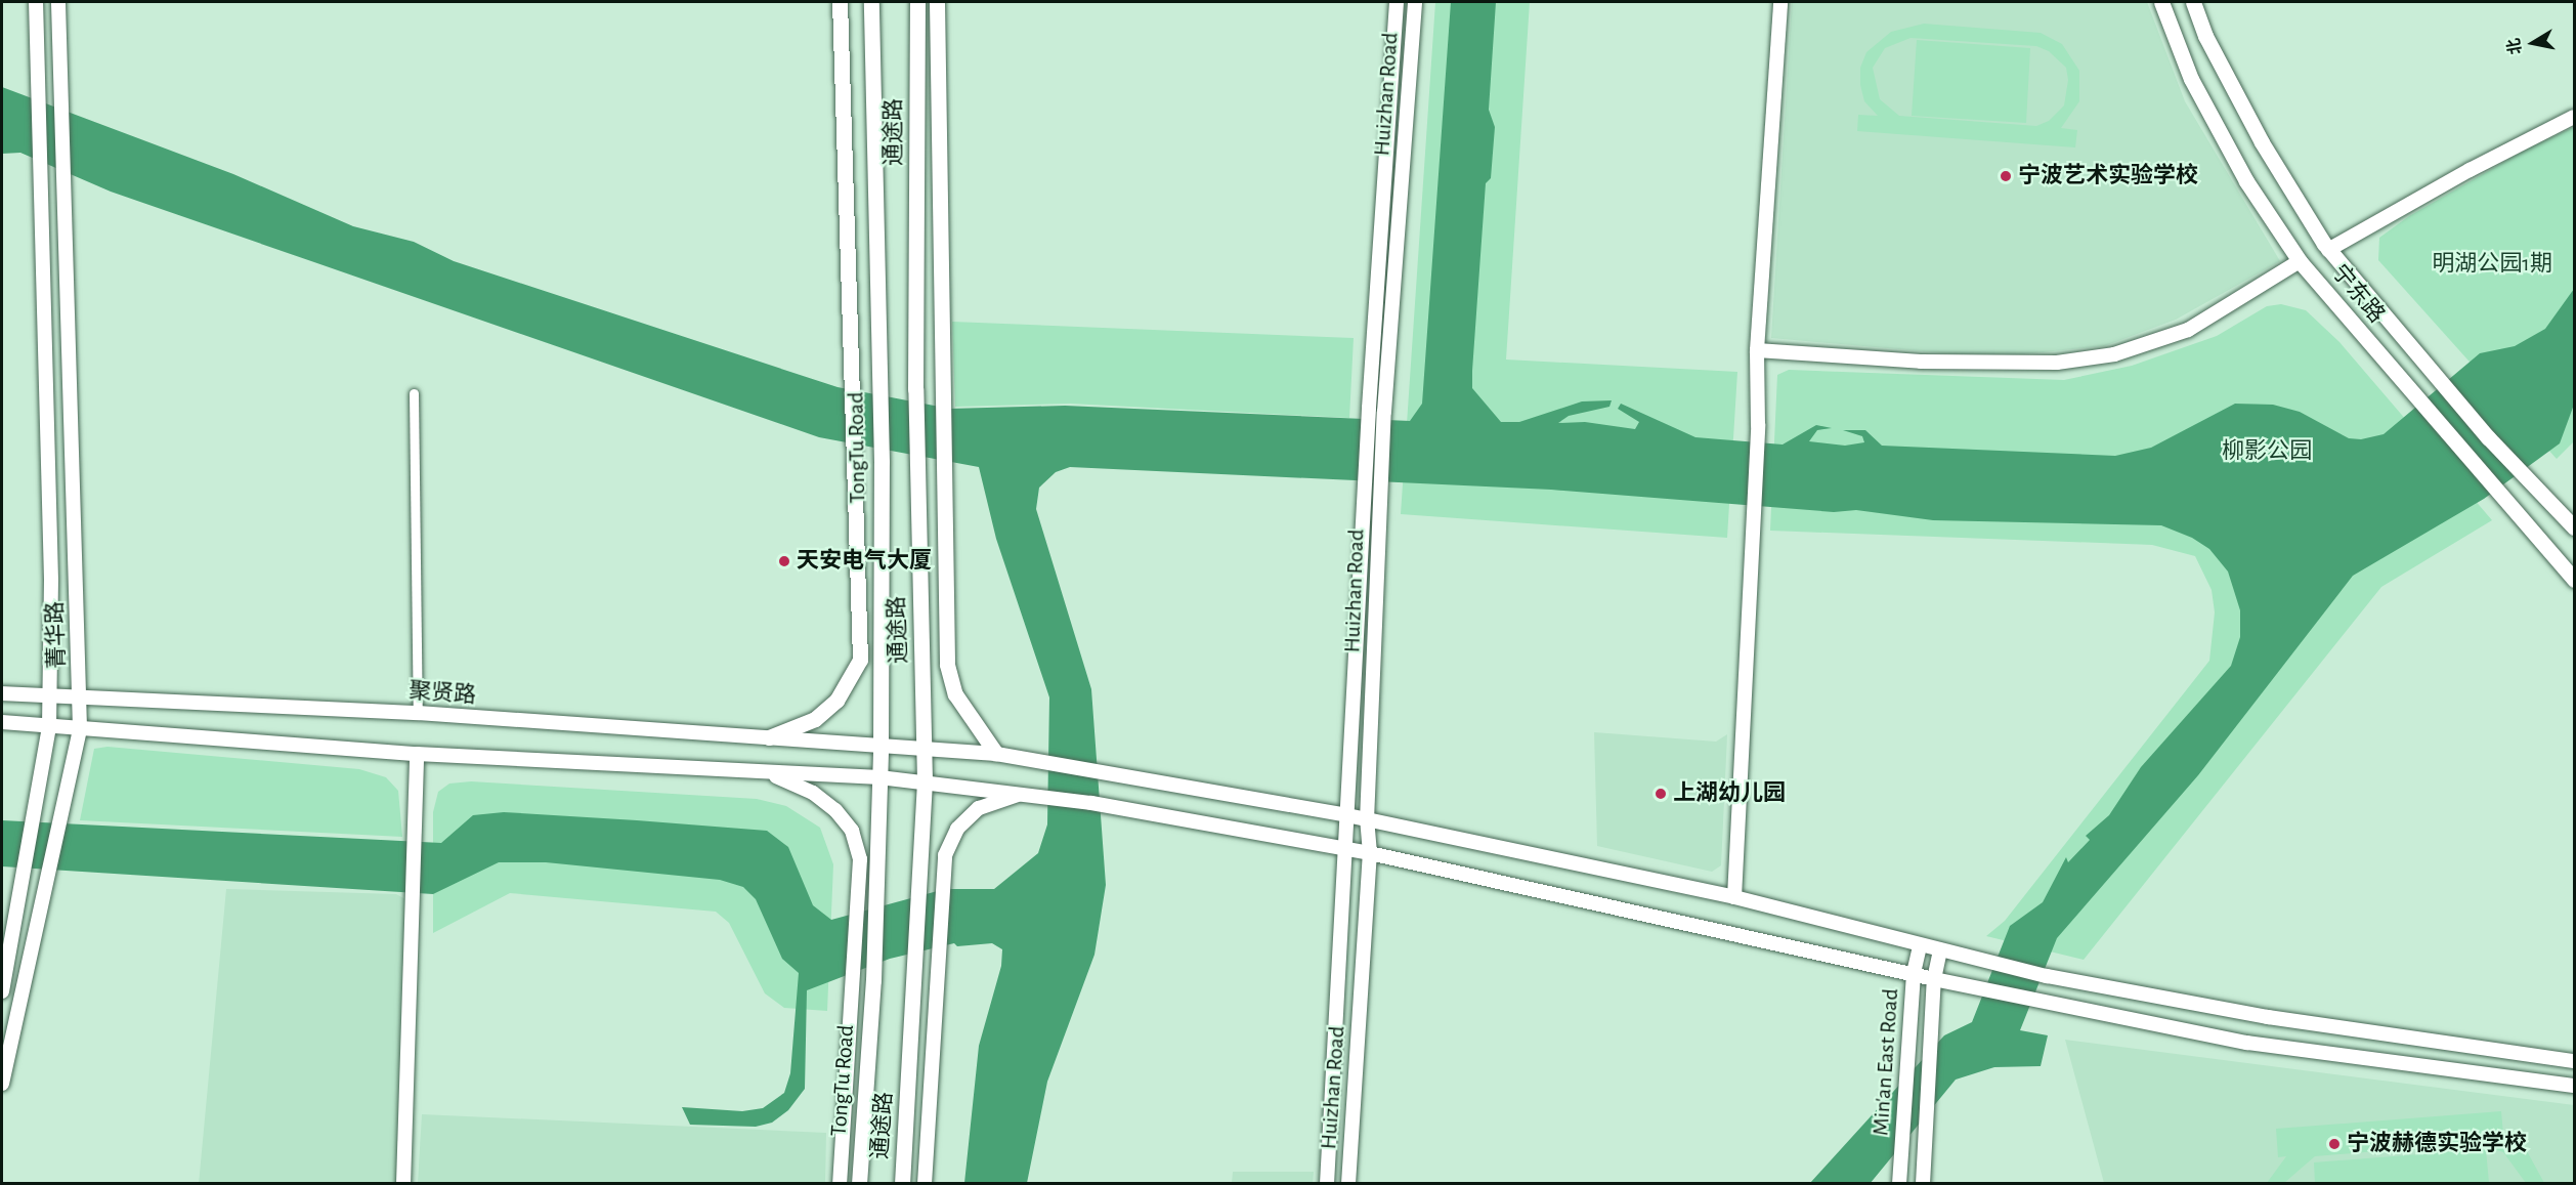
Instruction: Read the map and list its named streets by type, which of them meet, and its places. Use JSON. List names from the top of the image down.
{
  "streets": {
    "main road": ["通途路", "宁东路", "TongTu Road"],
    "street": [
      "Huizhan Road",
      "菁华路",
      "聚贤路",
      "Min'an East Road"
    ]
  },
  "crossings": [
    ["Huizhan Road", "聚贤路"],
    ["通途路", "聚贤路"],
    ["TongTu Road", "聚贤路"],
    ["菁华路", "聚贤路"],
    ["聚贤路", "Min'an East Road"]
  ],
  "parks": ["明湖公园1期", "柳影公园"],
  "places": [
    "宁波艺术实验学校",
    "天安电气大厦",
    "上湖幼儿园",
    "宁波赫德实验学校"
  ],
  "north": "left"
}
